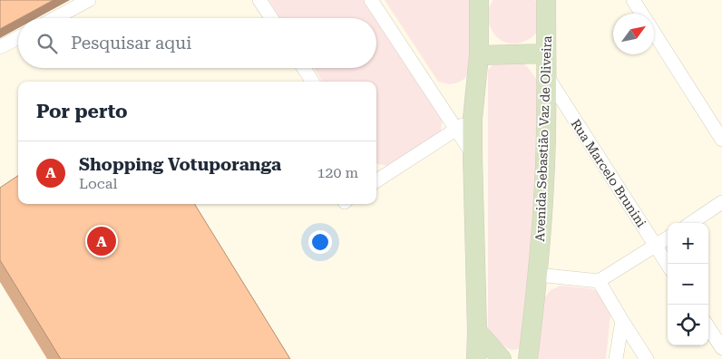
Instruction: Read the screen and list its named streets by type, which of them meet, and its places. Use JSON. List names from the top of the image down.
{
  "streets": {
    "street": ["Avenida Sebastião Vaz de Oliveira", "Rua Marcelo Brunini"]
  },
  "crossings": [
    ["Avenida Sebastião Vaz de Oliveira", "Rua Marcelo Brunini"]
  ],
  "north": "top right",
  "page": {
    "search": "Pesquisar aqui",
    "heading": "Por perto",
    "list": [
      {
        "mark": "A",
        "name": "Shopping Votuporanga",
        "note": "Local",
        "value": "120 m"
      }
    ],
    "map_buttons": ["+", "−"],
    "pins": "A"
  }
}
